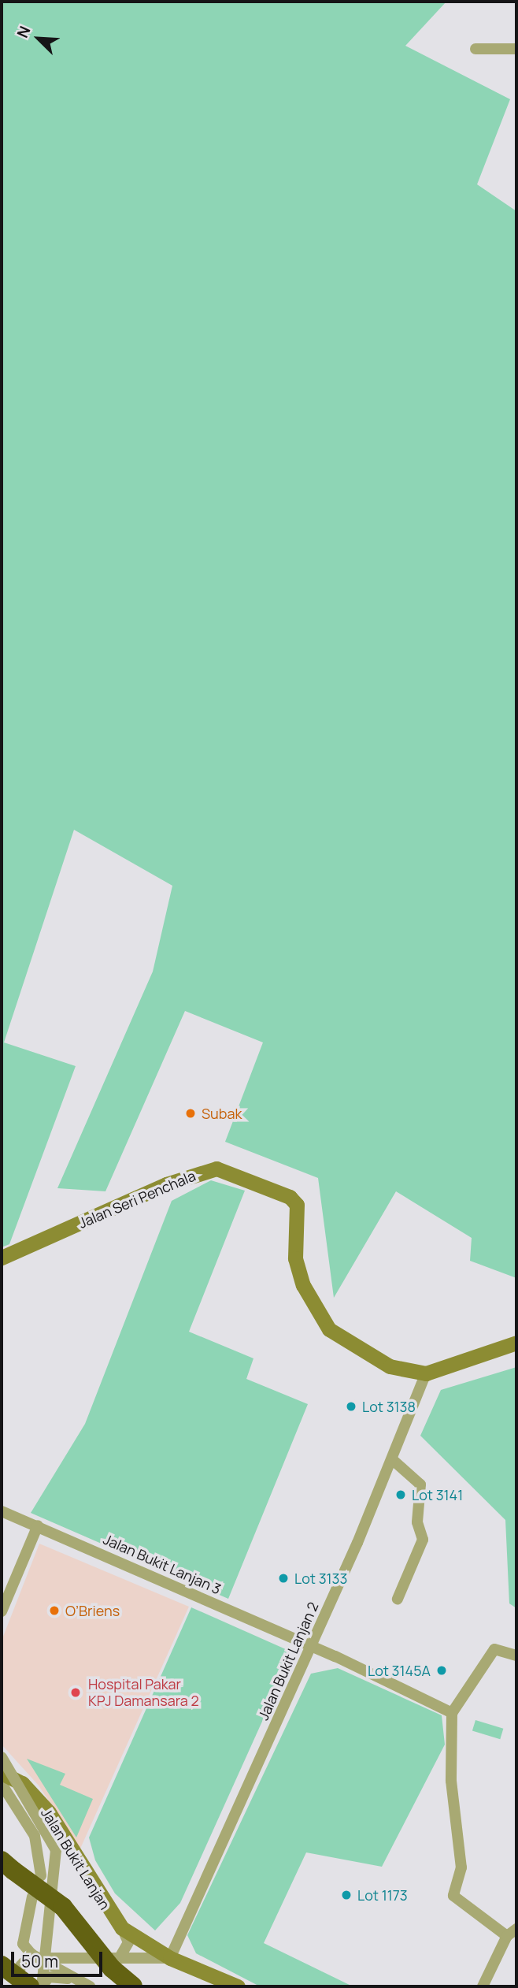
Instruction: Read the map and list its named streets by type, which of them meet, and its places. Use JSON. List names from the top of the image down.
{
  "streets": {
    "street": [
      "Jalan Seri Penchala",
      "Jalan Bukit Lanjan 3",
      "Jalan Bukit Lanjan 2",
      "Jalan Bukit Lanjan"
    ]
  },
  "crossings": [
    ["Jalan Seri Penchala", "Jalan Bukit Lanjan 2"],
    ["Jalan Bukit Lanjan 3", "Jalan Bukit Lanjan 2"]
  ],
  "places": [
    "Subak",
    "Lot 3138",
    "Lot 3141",
    "Lot 3133",
    "O’Briens",
    "Lot 3145A",
    "Hospital Pakar KPJ Damansara 2",
    "Lot 1173"
  ],
  "scale_bar": "50 m",
  "north": "top left"
}
